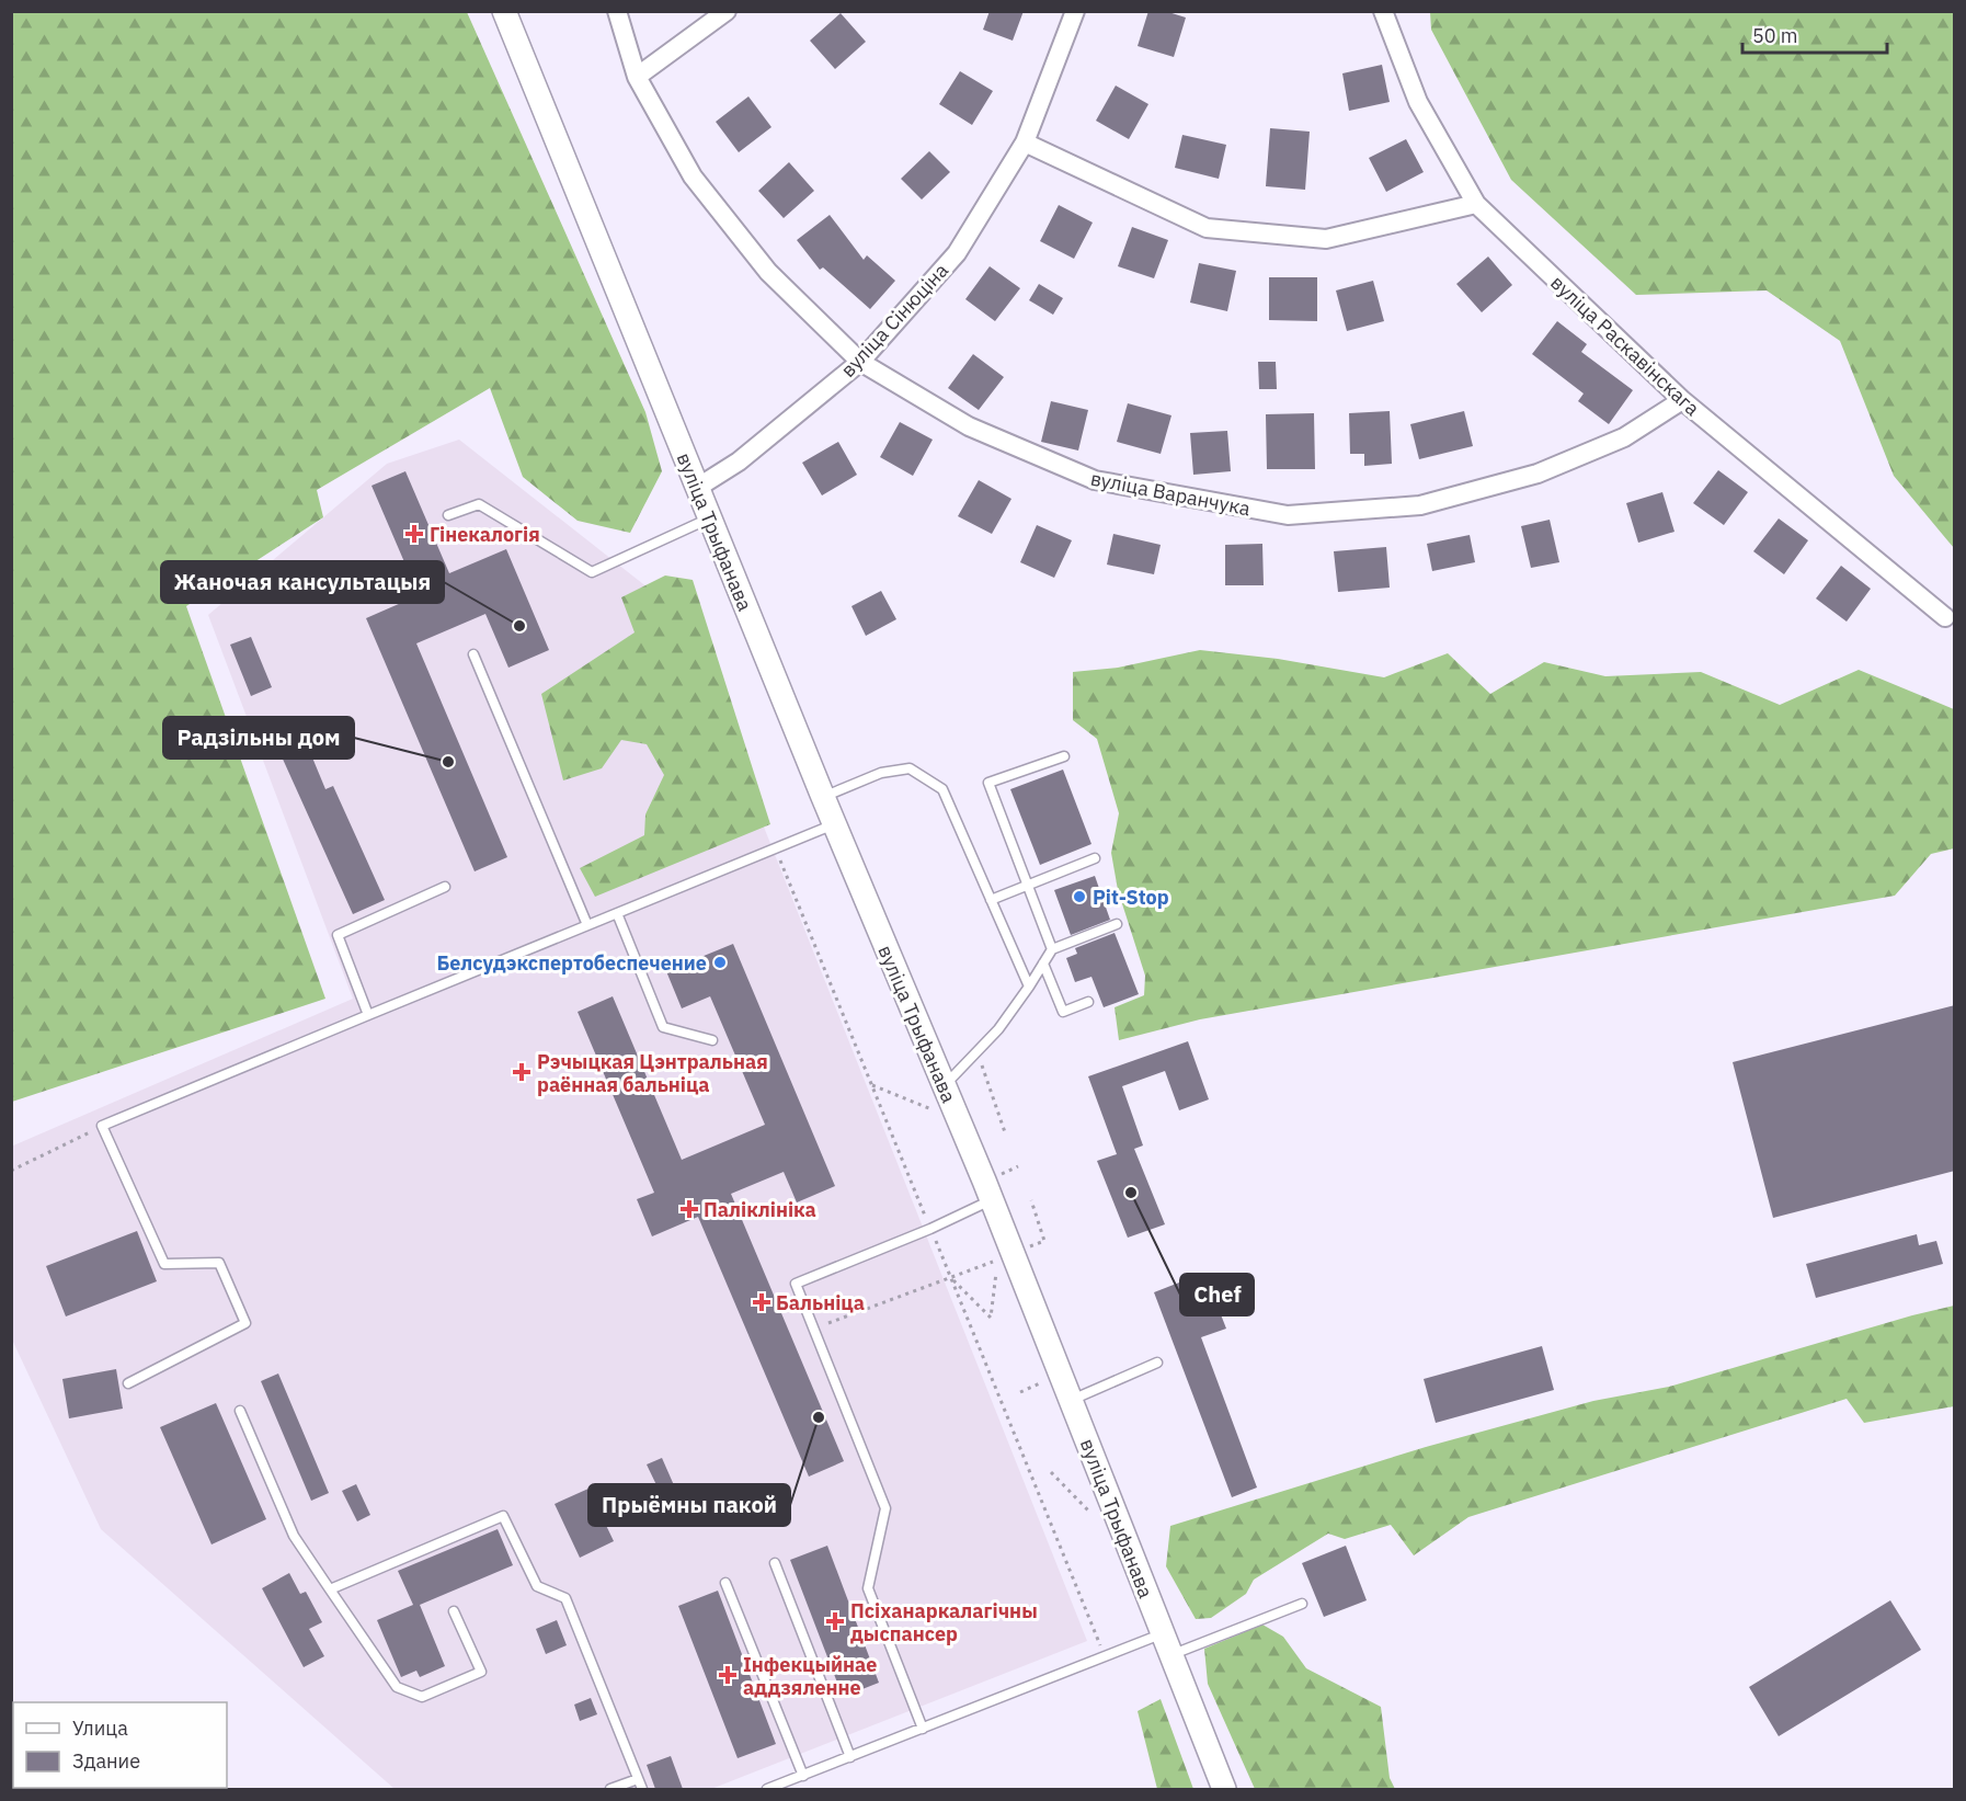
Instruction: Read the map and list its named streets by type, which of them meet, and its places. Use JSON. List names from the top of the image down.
{
  "streets": {
    "street": [
      "вуліца Сінюціна",
      "вуліца Раскавінскага",
      "вуліца Варанчука",
      "вуліца Трыфанава"
    ]
  },
  "crossings": [
    ["вуліца Сінюціна", "вуліца Варанчука"],
    ["вуліца Сінюціна", "вуліца Трыфанава"],
    ["вуліца Раскавінскага", "вуліца Варанчука"]
  ],
  "places": {
    "health": [
      "Гінекалогія",
      "Рэчыцкая Цэнтральная раённая бальніца",
      "Паліклініка",
      "Бальніца",
      "Псіханаркалагічны дыспансер",
      "Інфекцыйнае аддзяленне"
    ],
    "other": [
      "Жаночая кансультацыя",
      "Радзільны дом",
      "Pit-Stop",
      "Белсудэкспертобеспечение",
      "Chef",
      "Прыёмны пакой"
    ]
  },
  "legend": ["Улица", "Здание"],
  "scale_bar": "50 m"
}
